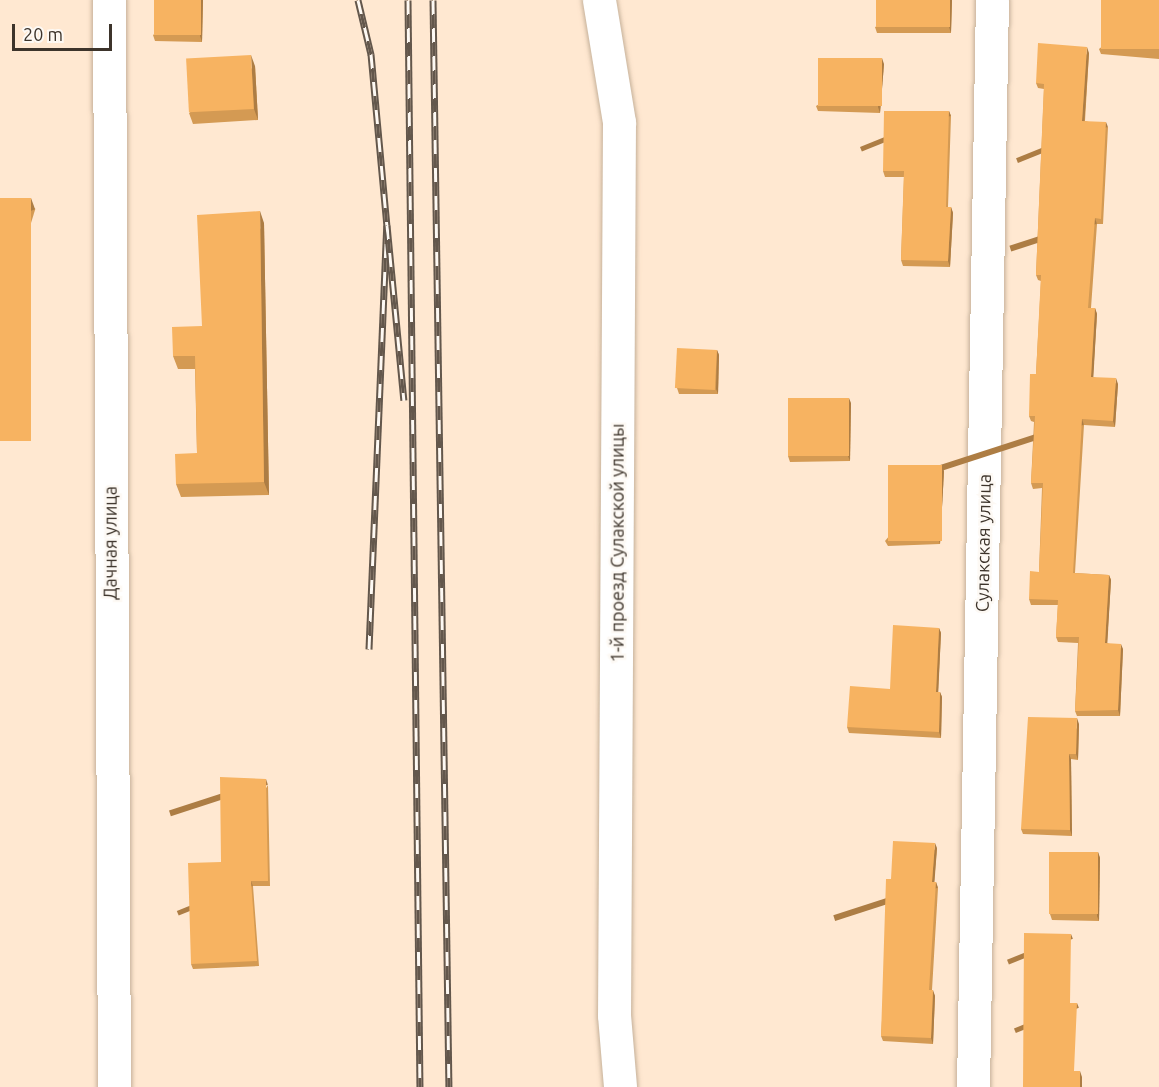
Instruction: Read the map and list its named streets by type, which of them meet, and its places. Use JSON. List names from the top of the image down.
{
  "streets": {
    "street": ["Дачная улица", "1-й проезд Сулакской улицы", "Сулакская улица"]
  },
  "scale_bar": "20 m"
}
